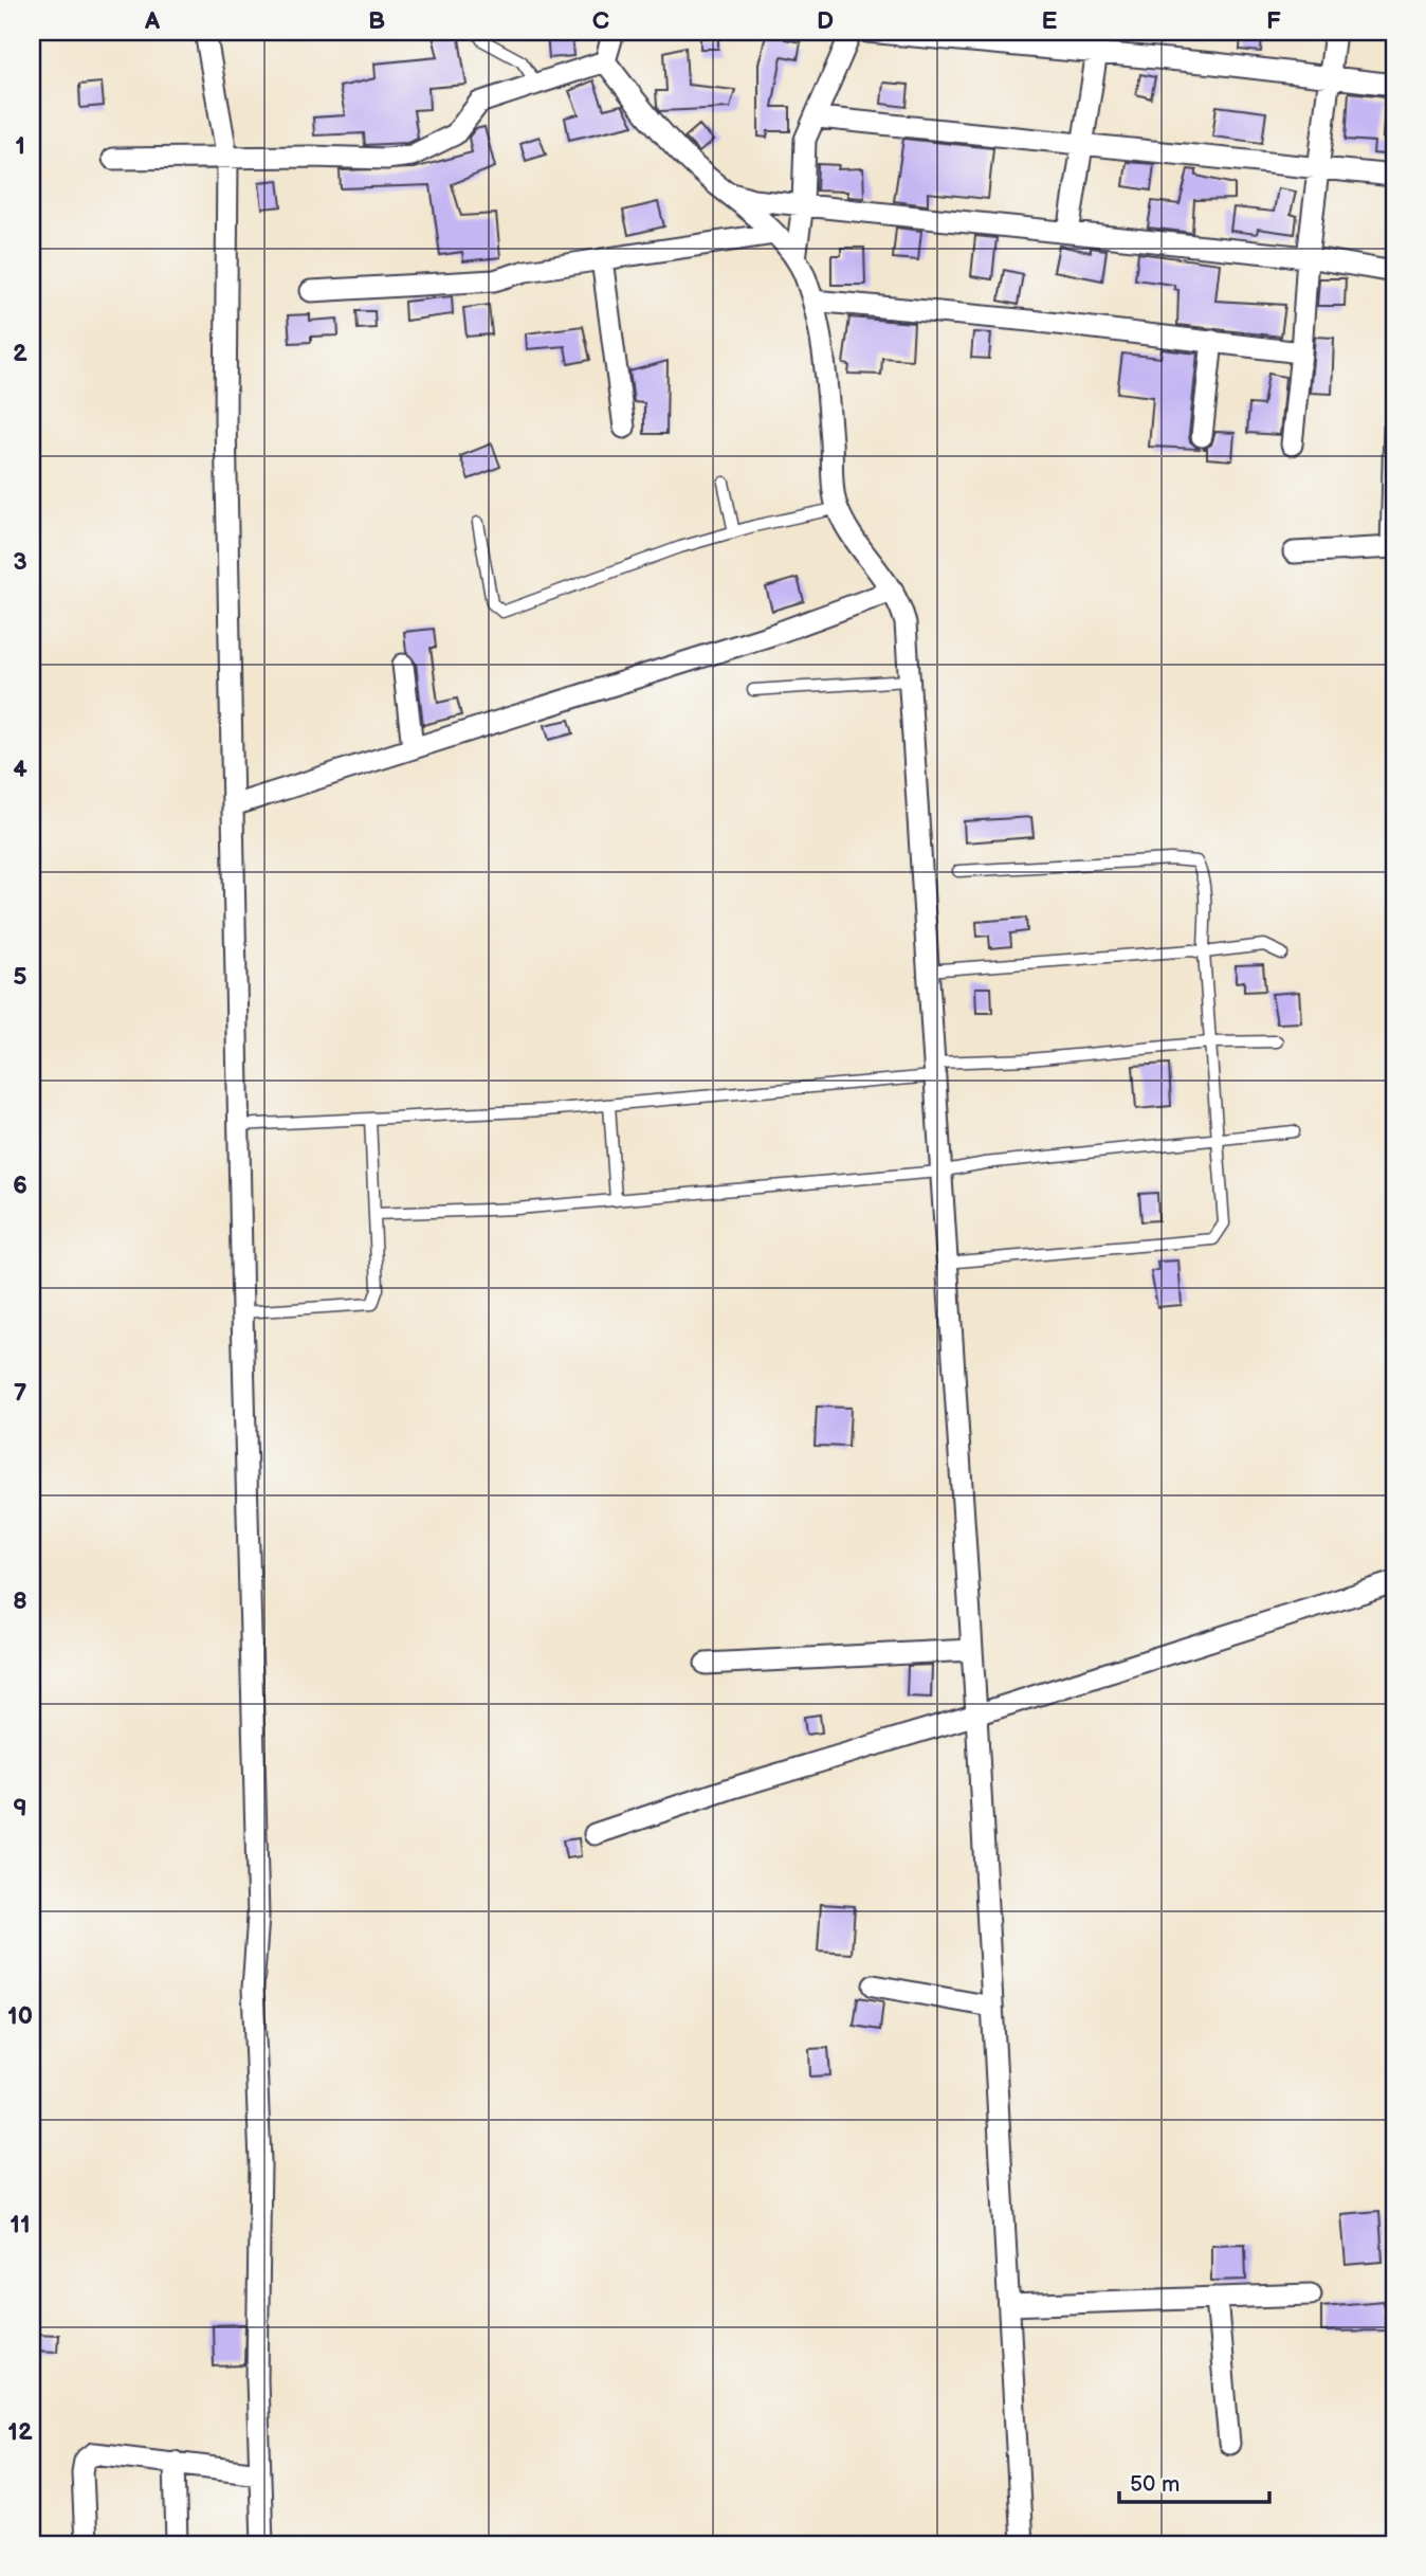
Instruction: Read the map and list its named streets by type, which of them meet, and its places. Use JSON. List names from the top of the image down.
{
  "scale_bar": "50 m",
  "grid": {
    "columns": [
      "A",
      "B",
      "C",
      "D",
      "E",
      "F"
    ],
    "rows": [
      "1",
      "2",
      "3",
      "4",
      "5",
      "6",
      "7",
      "8",
      "9",
      "10",
      "11",
      "12"
    ]
  }
}
